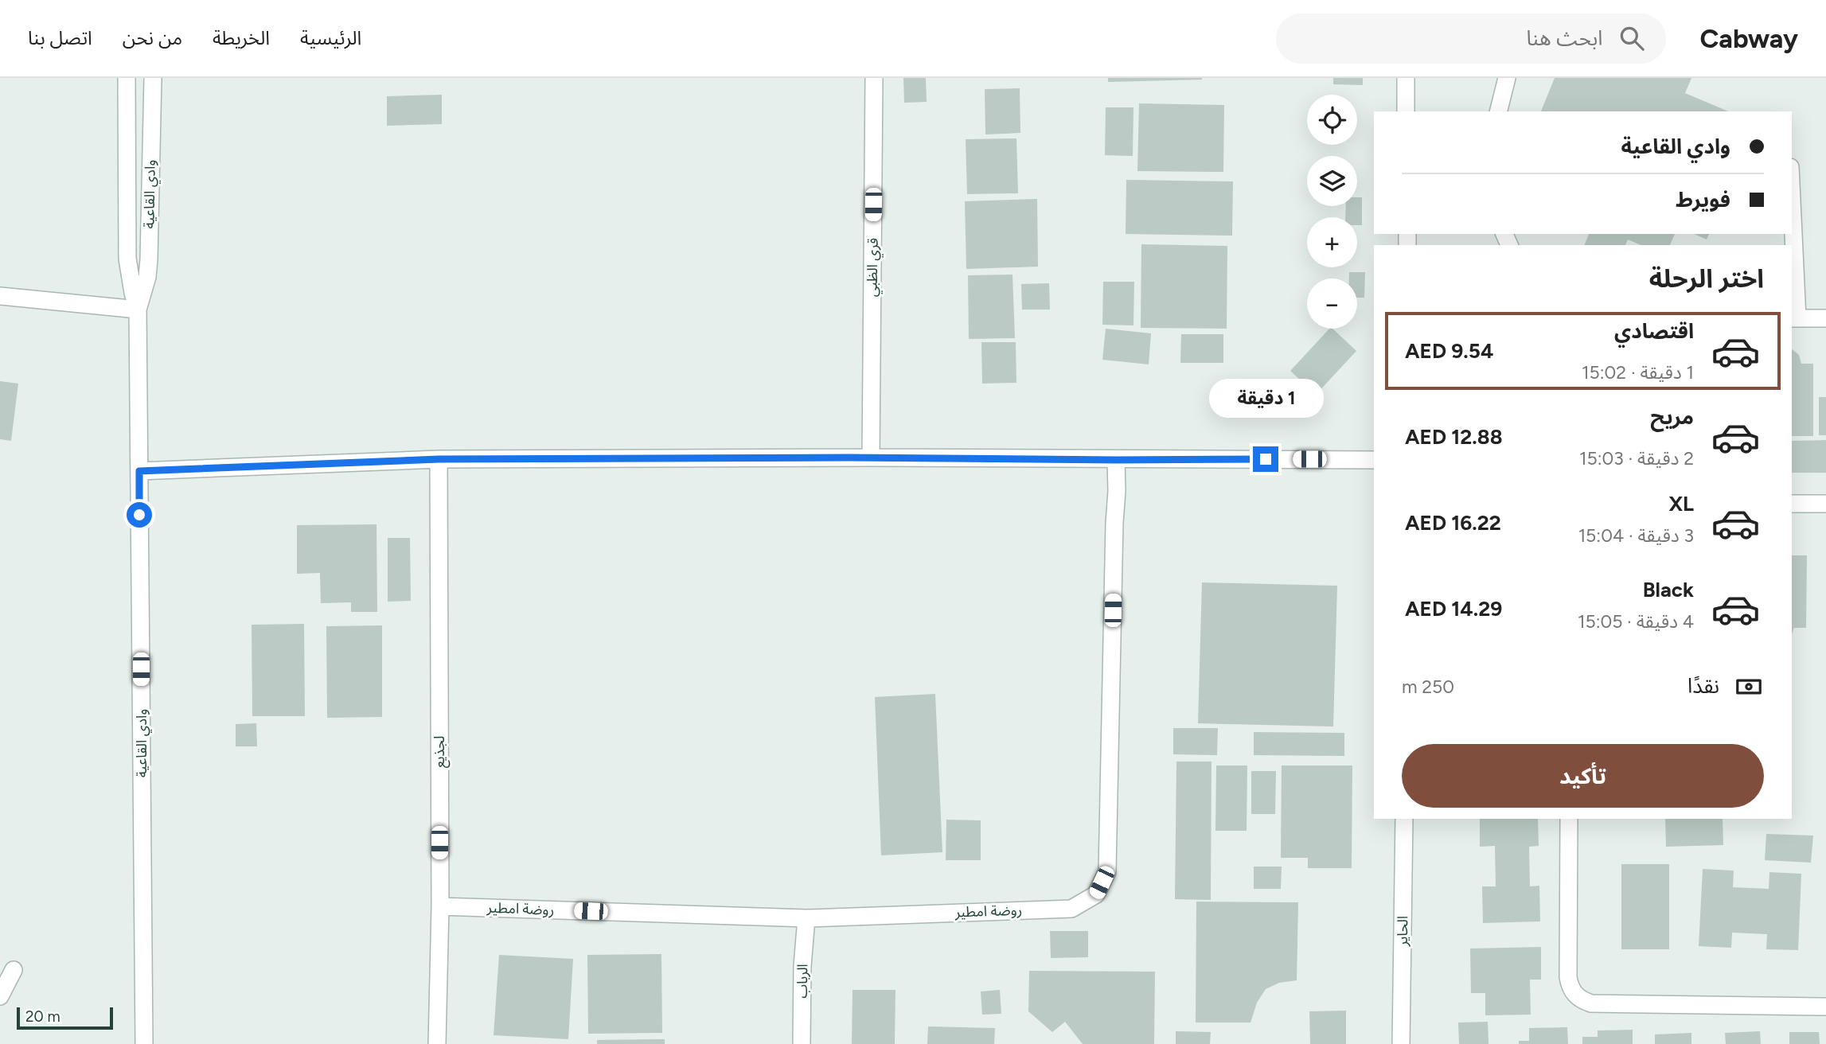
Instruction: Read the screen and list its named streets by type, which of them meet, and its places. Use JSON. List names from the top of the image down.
{
  "streets": {
    "street": [
      "وادي القاعية",
      "قري الظبي",
      "لجذيع",
      "روضة امطير",
      "الحاير",
      "الرباب"
    ]
  },
  "crossings": [
    ["لجذيع", "روضة امطير"],
    ["روضة امطير", "الرباب"]
  ],
  "scale_bar": "20 m",
  "page": {
    "header": "Cabway",
    "search": "ابحث هنا",
    "nav": [
      "الرئيسية",
      "الخريطة",
      "من نحن",
      "اتصل بنا"
    ],
    "map_buttons": ["+", "−"],
    "banner": ["وادي القاعية", "فويرط"],
    "heading": "اختر الرحلة",
    "list": [
      {
        "name": "اقتصادي",
        "note": "1 دقيقة · 15:02",
        "value": "AED 9.54"
      },
      {
        "name": "مريح",
        "note": "2 دقيقة · 15:03",
        "value": "AED 12.88"
      },
      {
        "name": "XL",
        "note": "3 دقيقة · 15:04",
        "value": "AED 16.22"
      },
      {
        "name": "Black",
        "note": "4 دقيقة · 15:05",
        "value": "AED 14.29"
      }
    ],
    "bubble": "1 دقيقة",
    "pay": ["نقدًا", "250 m"],
    "buttons": "تأكيد",
    "scale": "20 m"
  }
}
